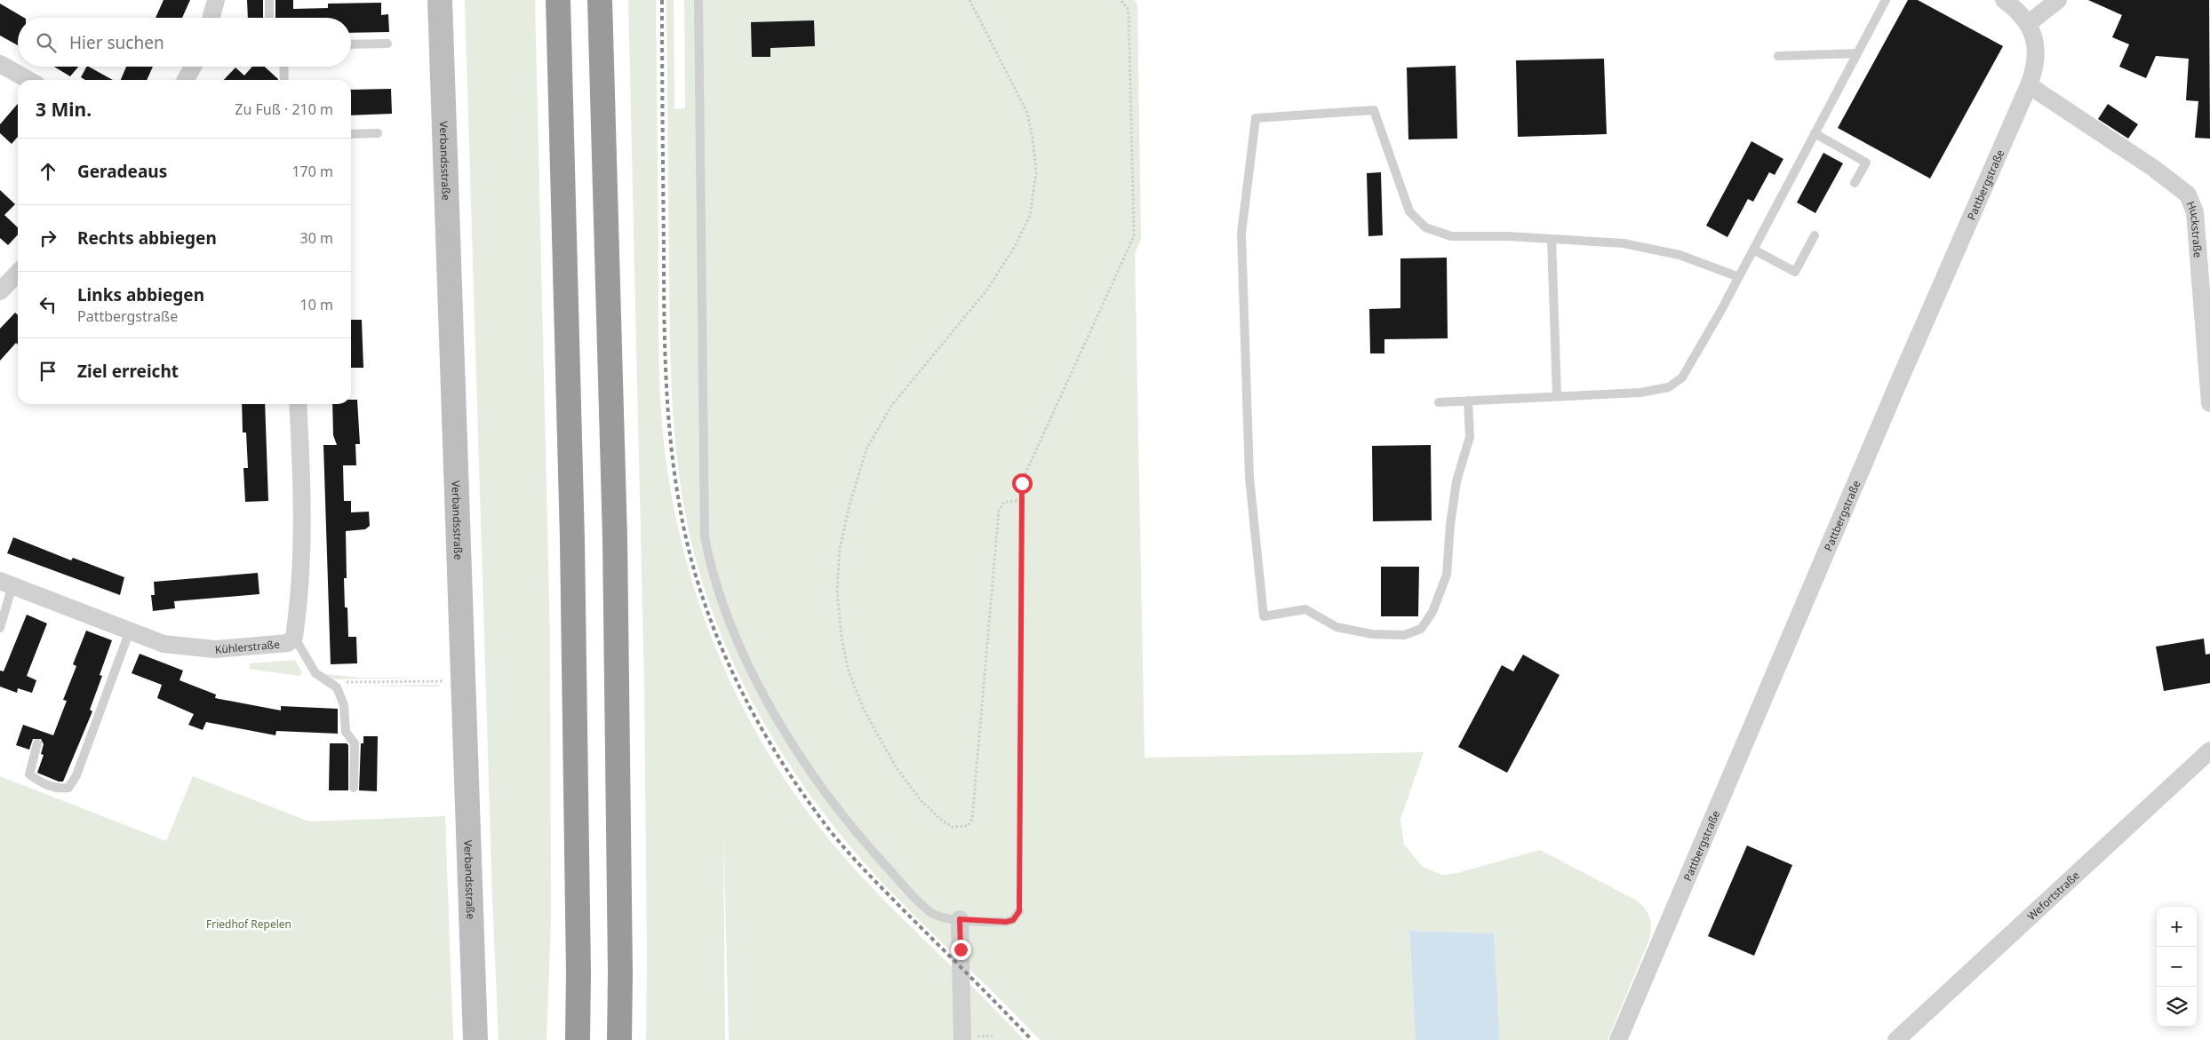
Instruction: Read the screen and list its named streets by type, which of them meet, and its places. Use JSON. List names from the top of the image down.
{
  "streets": {
    "main road": ["Verbandsstraße"],
    "street": [
      "Pattbergstraße",
      "Huckstraße",
      "Kühlerstraße",
      "Wefortstraße"
    ]
  },
  "crossings": [
    ["Pattbergstraße", "Huckstraße"]
  ],
  "parks": ["Friedhof Repelen"],
  "page": {
    "search": "Hier suchen",
    "heading": ["3 Min.", "Zu Fuß · 210 m"],
    "list": [
      ["Geradeaus", "170 m"],
      ["Rechts abbiegen", "30 m"],
      ["Links abbiegen", "Pattbergstraße", "10 m"],
      "Ziel erreicht"
    ],
    "map_buttons": ["+", "−"]
  }
}
